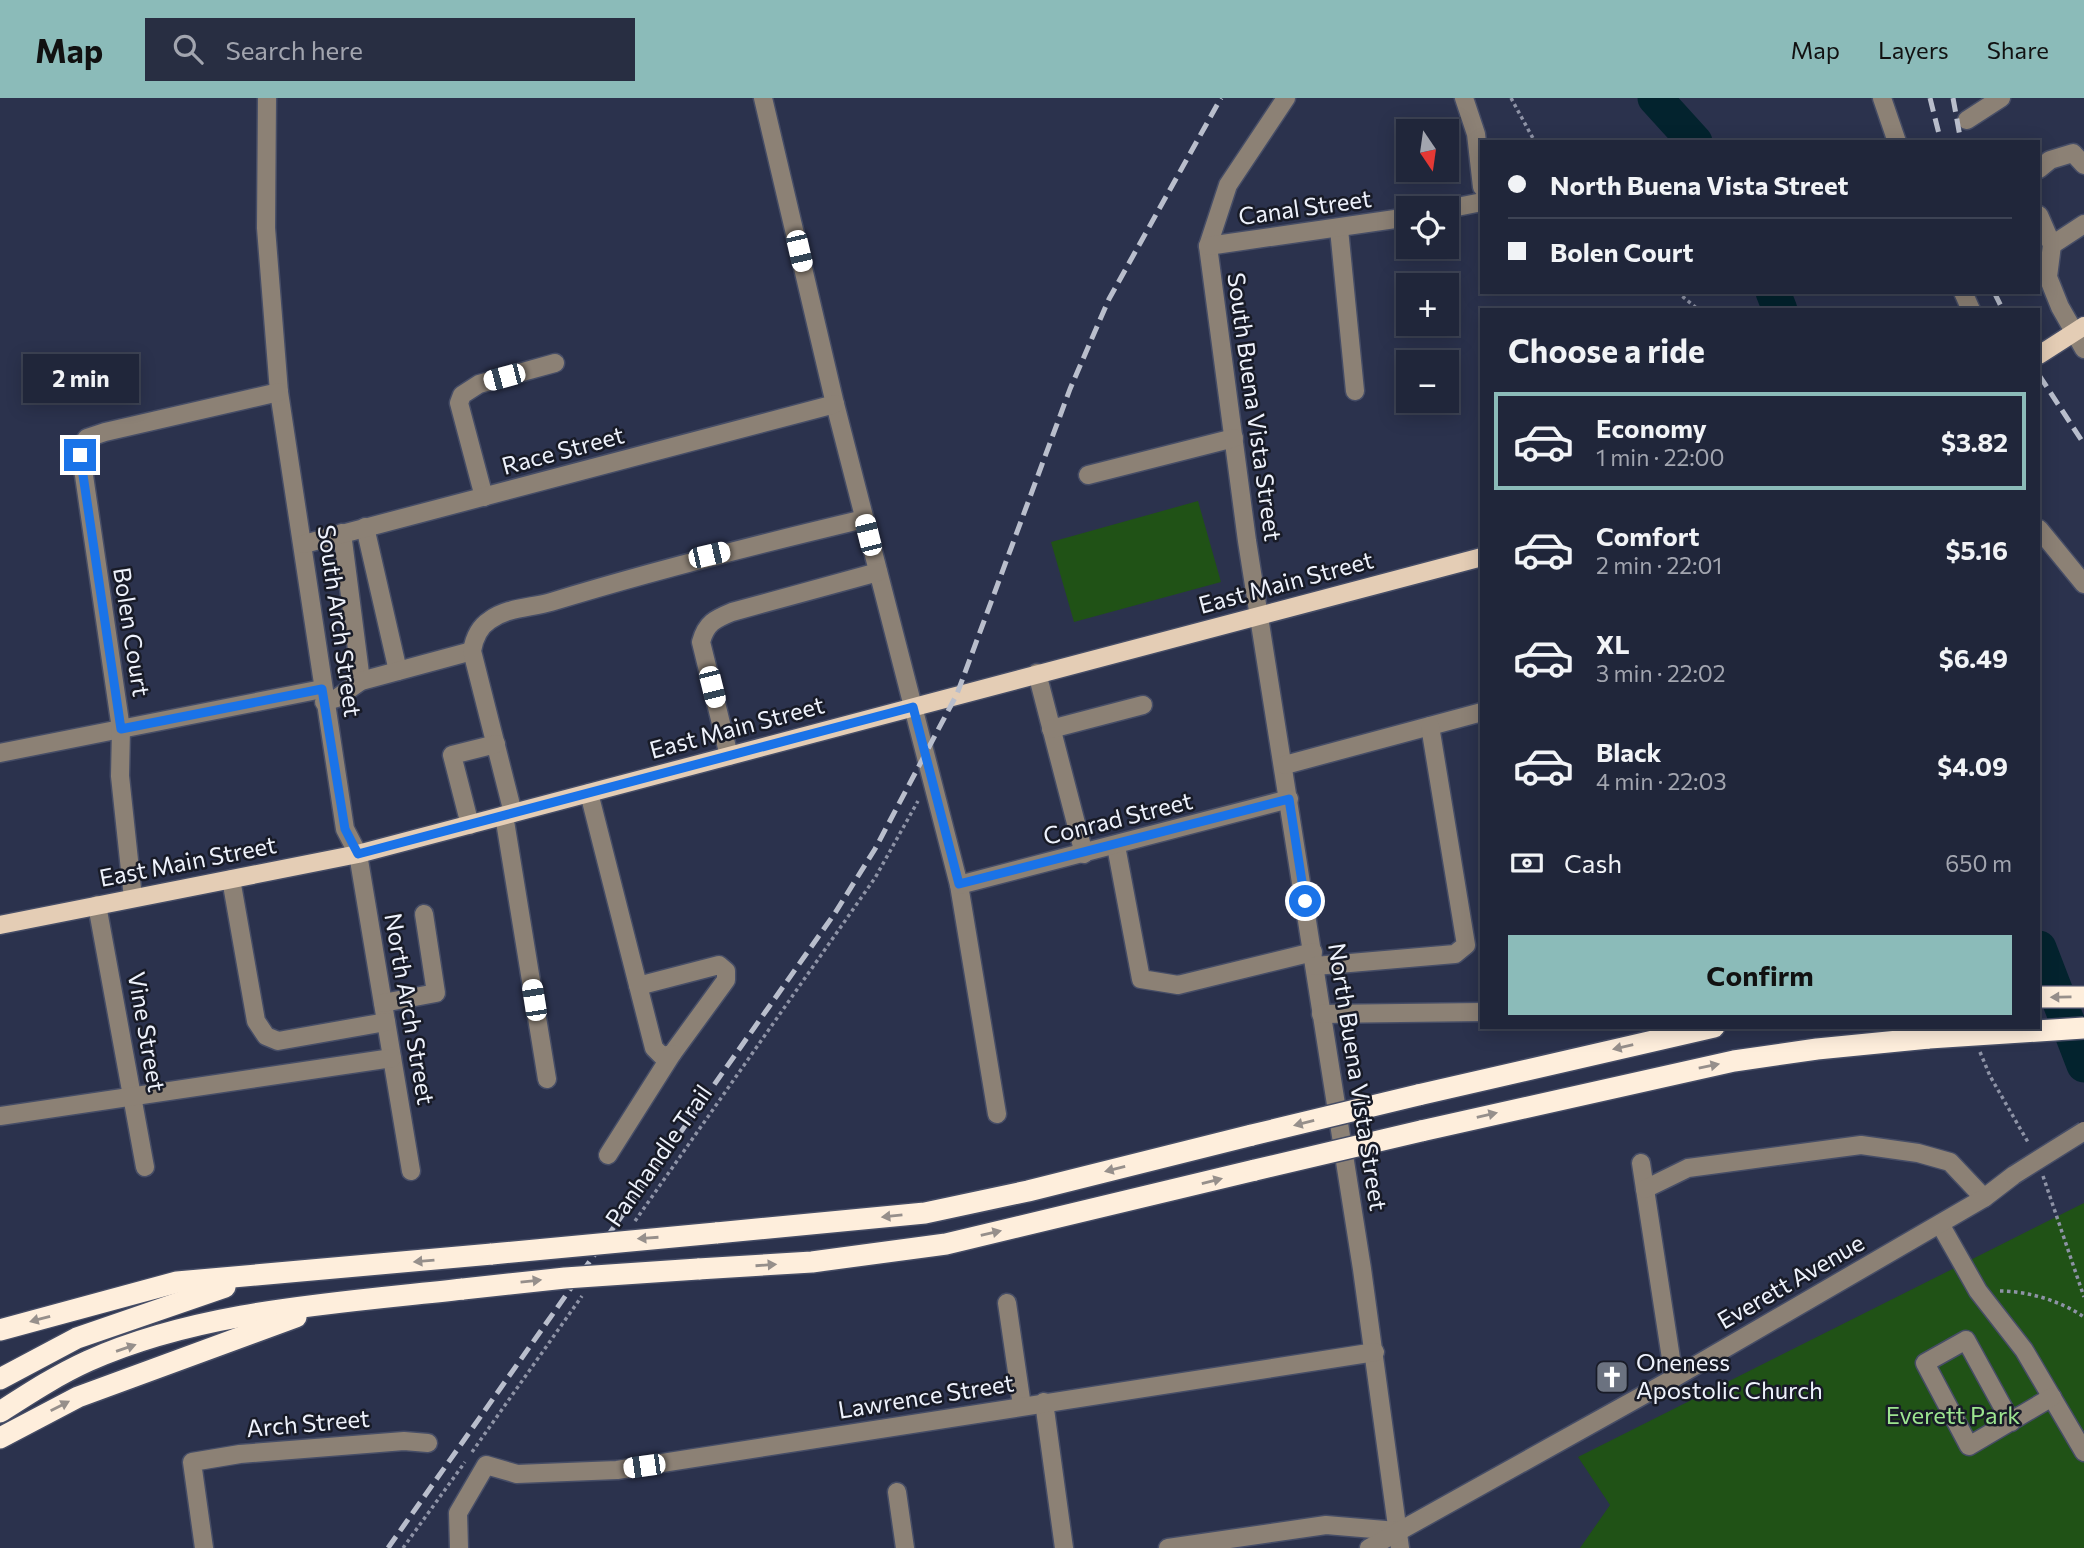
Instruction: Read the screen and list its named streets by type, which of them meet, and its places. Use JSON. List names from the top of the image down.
{
  "streets": {
    "main road": ["East Main Street"],
    "street": [
      "Canal Street",
      "South Buena Vista Street",
      "Race Street",
      "South Arch Street",
      "Bolen Court",
      "Conrad Street",
      "North Arch Street",
      "Vine Street",
      "North Buena Vista Street",
      "Everett Avenue",
      "Lawrence Street",
      "Arch Street"
    ],
    "path": ["Panhandle Trail"]
  },
  "crossings": [
    ["Canal Street", "South Buena Vista Street"],
    ["South Buena Vista Street", "East Main Street"],
    ["South Buena Vista Street", "North Buena Vista Street"],
    ["Race Street", "South Arch Street"],
    ["East Main Street", "South Arch Street"],
    ["East Main Street", "Bolen Court"],
    ["East Main Street", "North Arch Street"],
    ["East Main Street", "Vine Street"],
    ["East Main Street", "North Buena Vista Street"],
    ["South Arch Street", "Bolen Court"],
    ["South Arch Street", "North Arch Street"],
    ["Conrad Street", "North Buena Vista Street"],
    ["North Buena Vista Street", "Everett Avenue"],
    ["North Buena Vista Street", "Lawrence Street"]
  ],
  "parks": ["Everett Park"],
  "places": {
    "church": ["Oneness Apostolic Church"]
  },
  "north": "bottom",
  "page": {
    "header": "Map",
    "search": "Search here",
    "nav": ["Map", "Layers", "Share"],
    "map_buttons": ["+", "−"],
    "banner": ["North Buena Vista Street", "Bolen Court"],
    "heading": "Choose a ride",
    "bubble": "2 min",
    "list": [
      {
        "name": "Economy",
        "note": "1 min · 22:00",
        "value": "$3.82"
      },
      {
        "name": "Comfort",
        "note": "2 min · 22:01",
        "value": "$5.16"
      },
      {
        "name": "XL",
        "note": "3 min · 22:02",
        "value": "$6.49"
      },
      {
        "name": "Black",
        "note": "4 min · 22:03",
        "value": "$4.09"
      }
    ],
    "pay": ["Cash", "650 m"],
    "buttons": "Confirm"
  }
}
